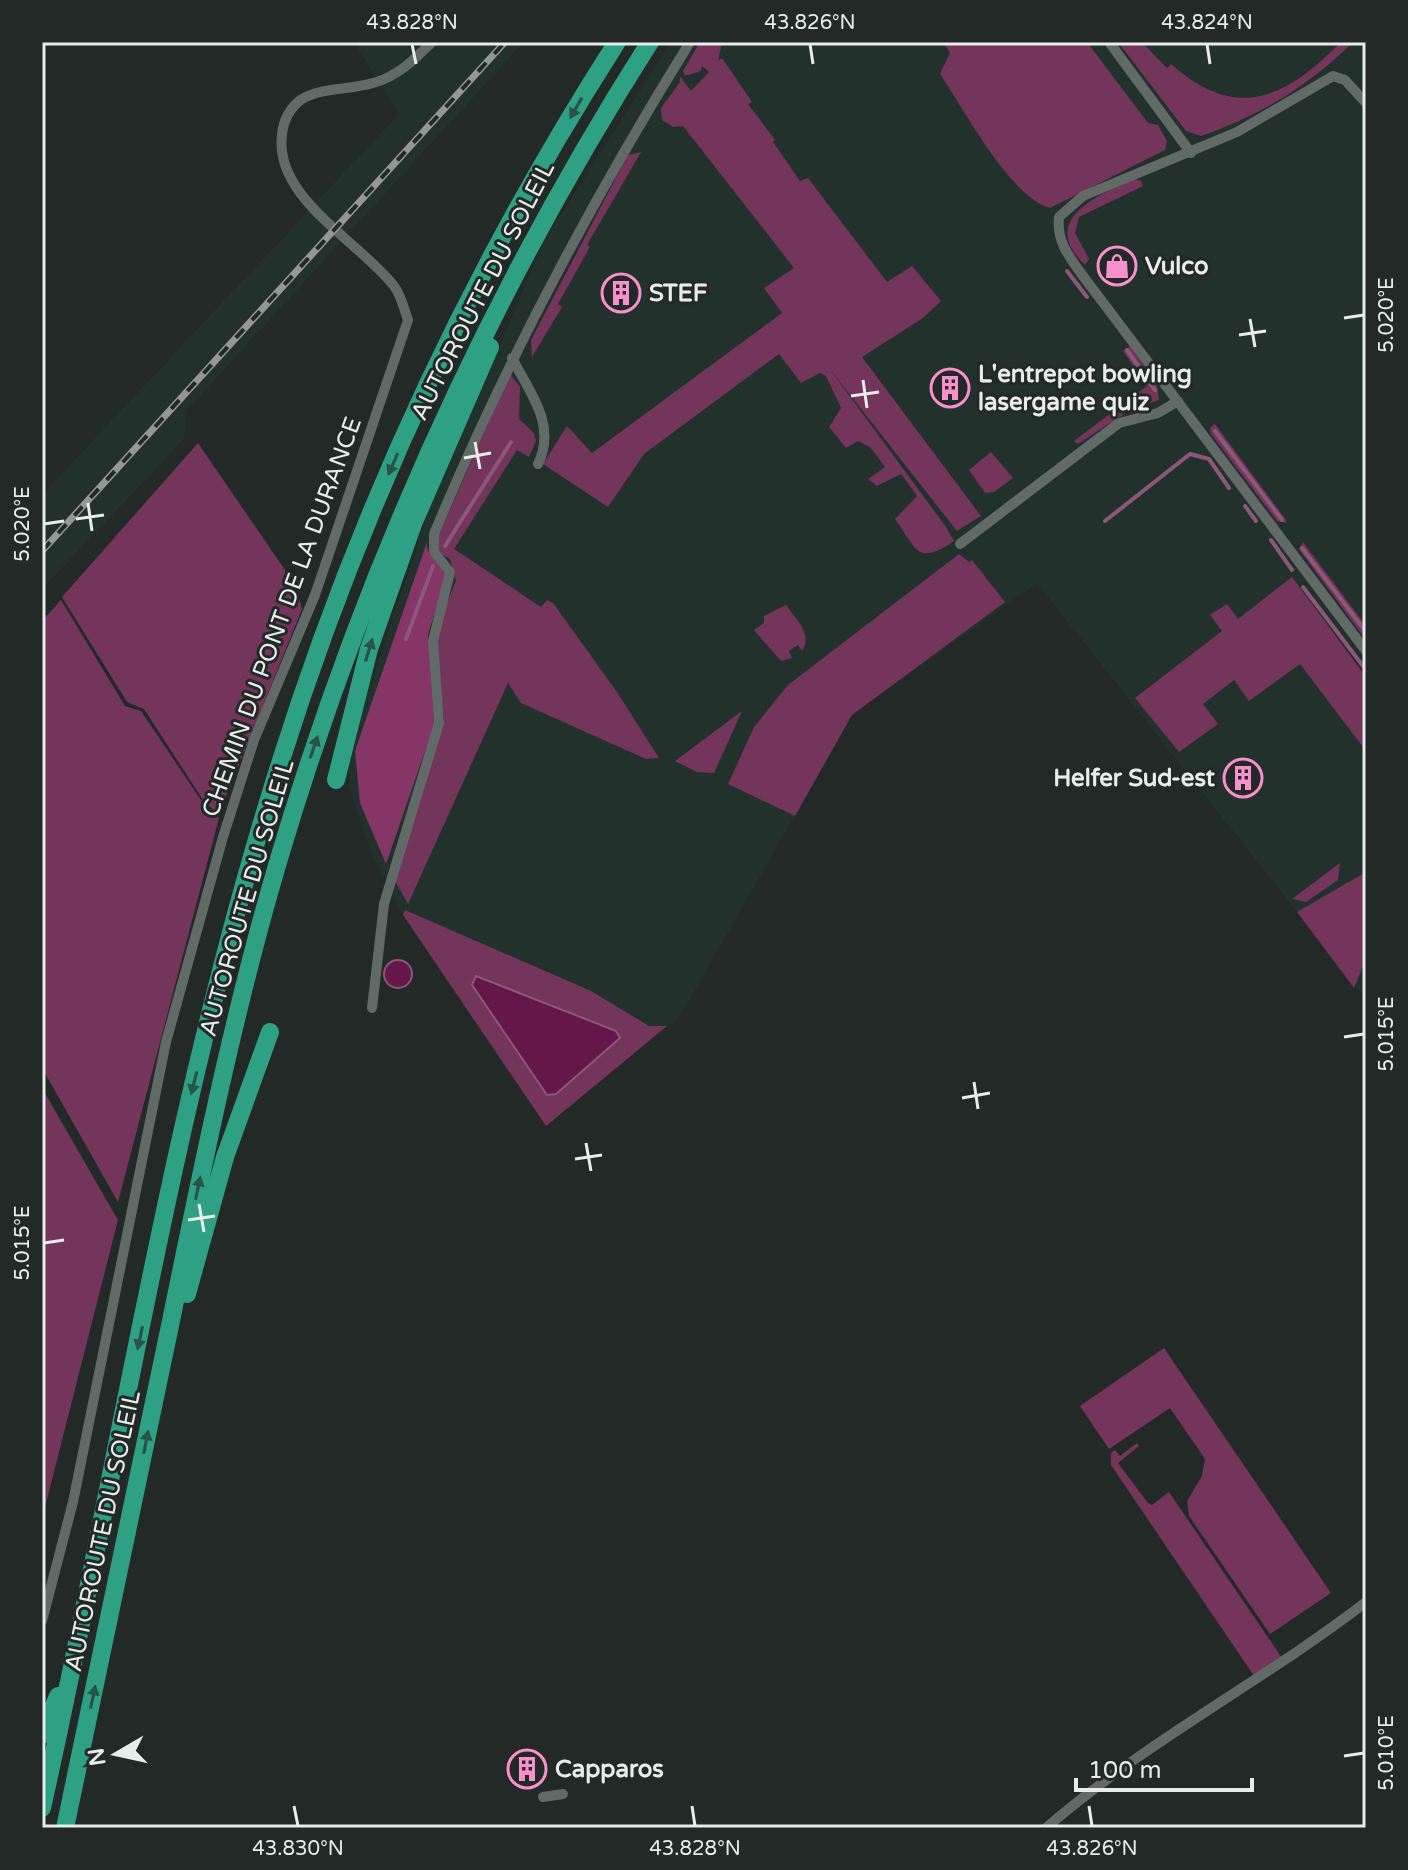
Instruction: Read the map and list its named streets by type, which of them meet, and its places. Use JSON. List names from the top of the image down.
{
  "streets": {
    "highway": ["AUTOROUTE DU SOLEIL"],
    "street": ["CHEMIN DU PONT DE LA DURANCE"]
  },
  "places": {
    "shop": ["Vulco"],
    "building": [
      "STEF",
      "L'entrepot bowling lasergame quiz",
      "Helfer Sud-est",
      "Capparos"
    ]
  },
  "scale_bar": "100 m",
  "north": "left",
  "coordinates": [
    "43.828°N",
    "43.826°N",
    "43.824°N",
    "5.020°E",
    "5.015°E",
    "5.010°E",
    "43.830°N"
  ]
}
